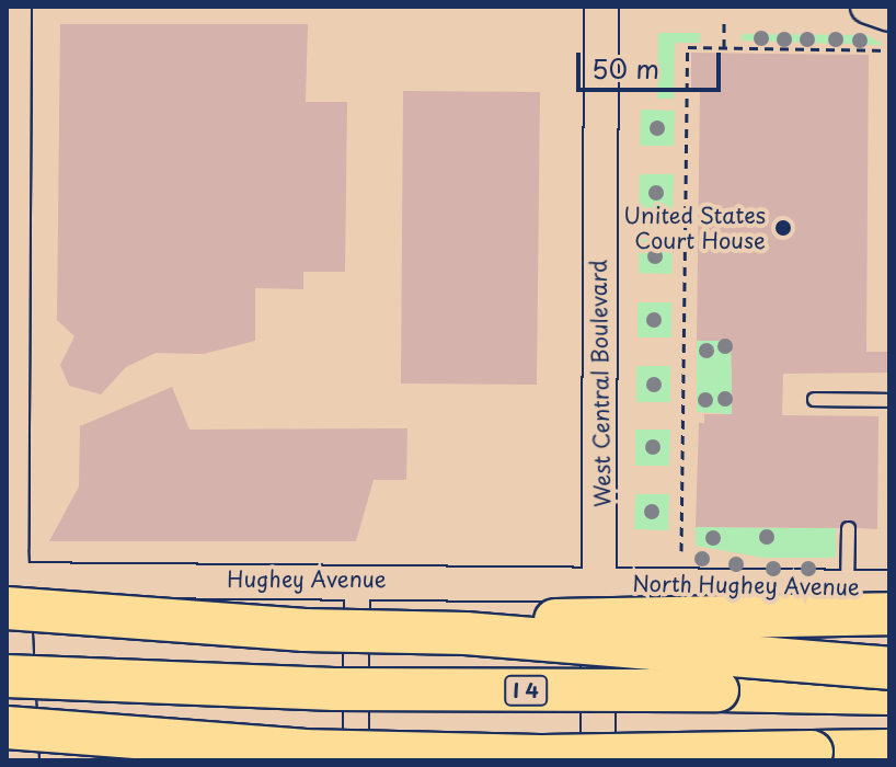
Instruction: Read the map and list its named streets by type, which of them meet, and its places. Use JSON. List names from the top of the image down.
{
  "streets": {
    "highway": ["I 4"],
    "street": ["West Central Boulevard", "Hughey Avenue", "North Hughey Avenue"]
  },
  "crossings": [
    ["West Central Boulevard", "Hughey Avenue"],
    ["West Central Boulevard", "North Hughey Avenue"],
    ["Hughey Avenue", "North Hughey Avenue"]
  ],
  "places": ["United States Court House"],
  "scale_bar": "50 m"
}
